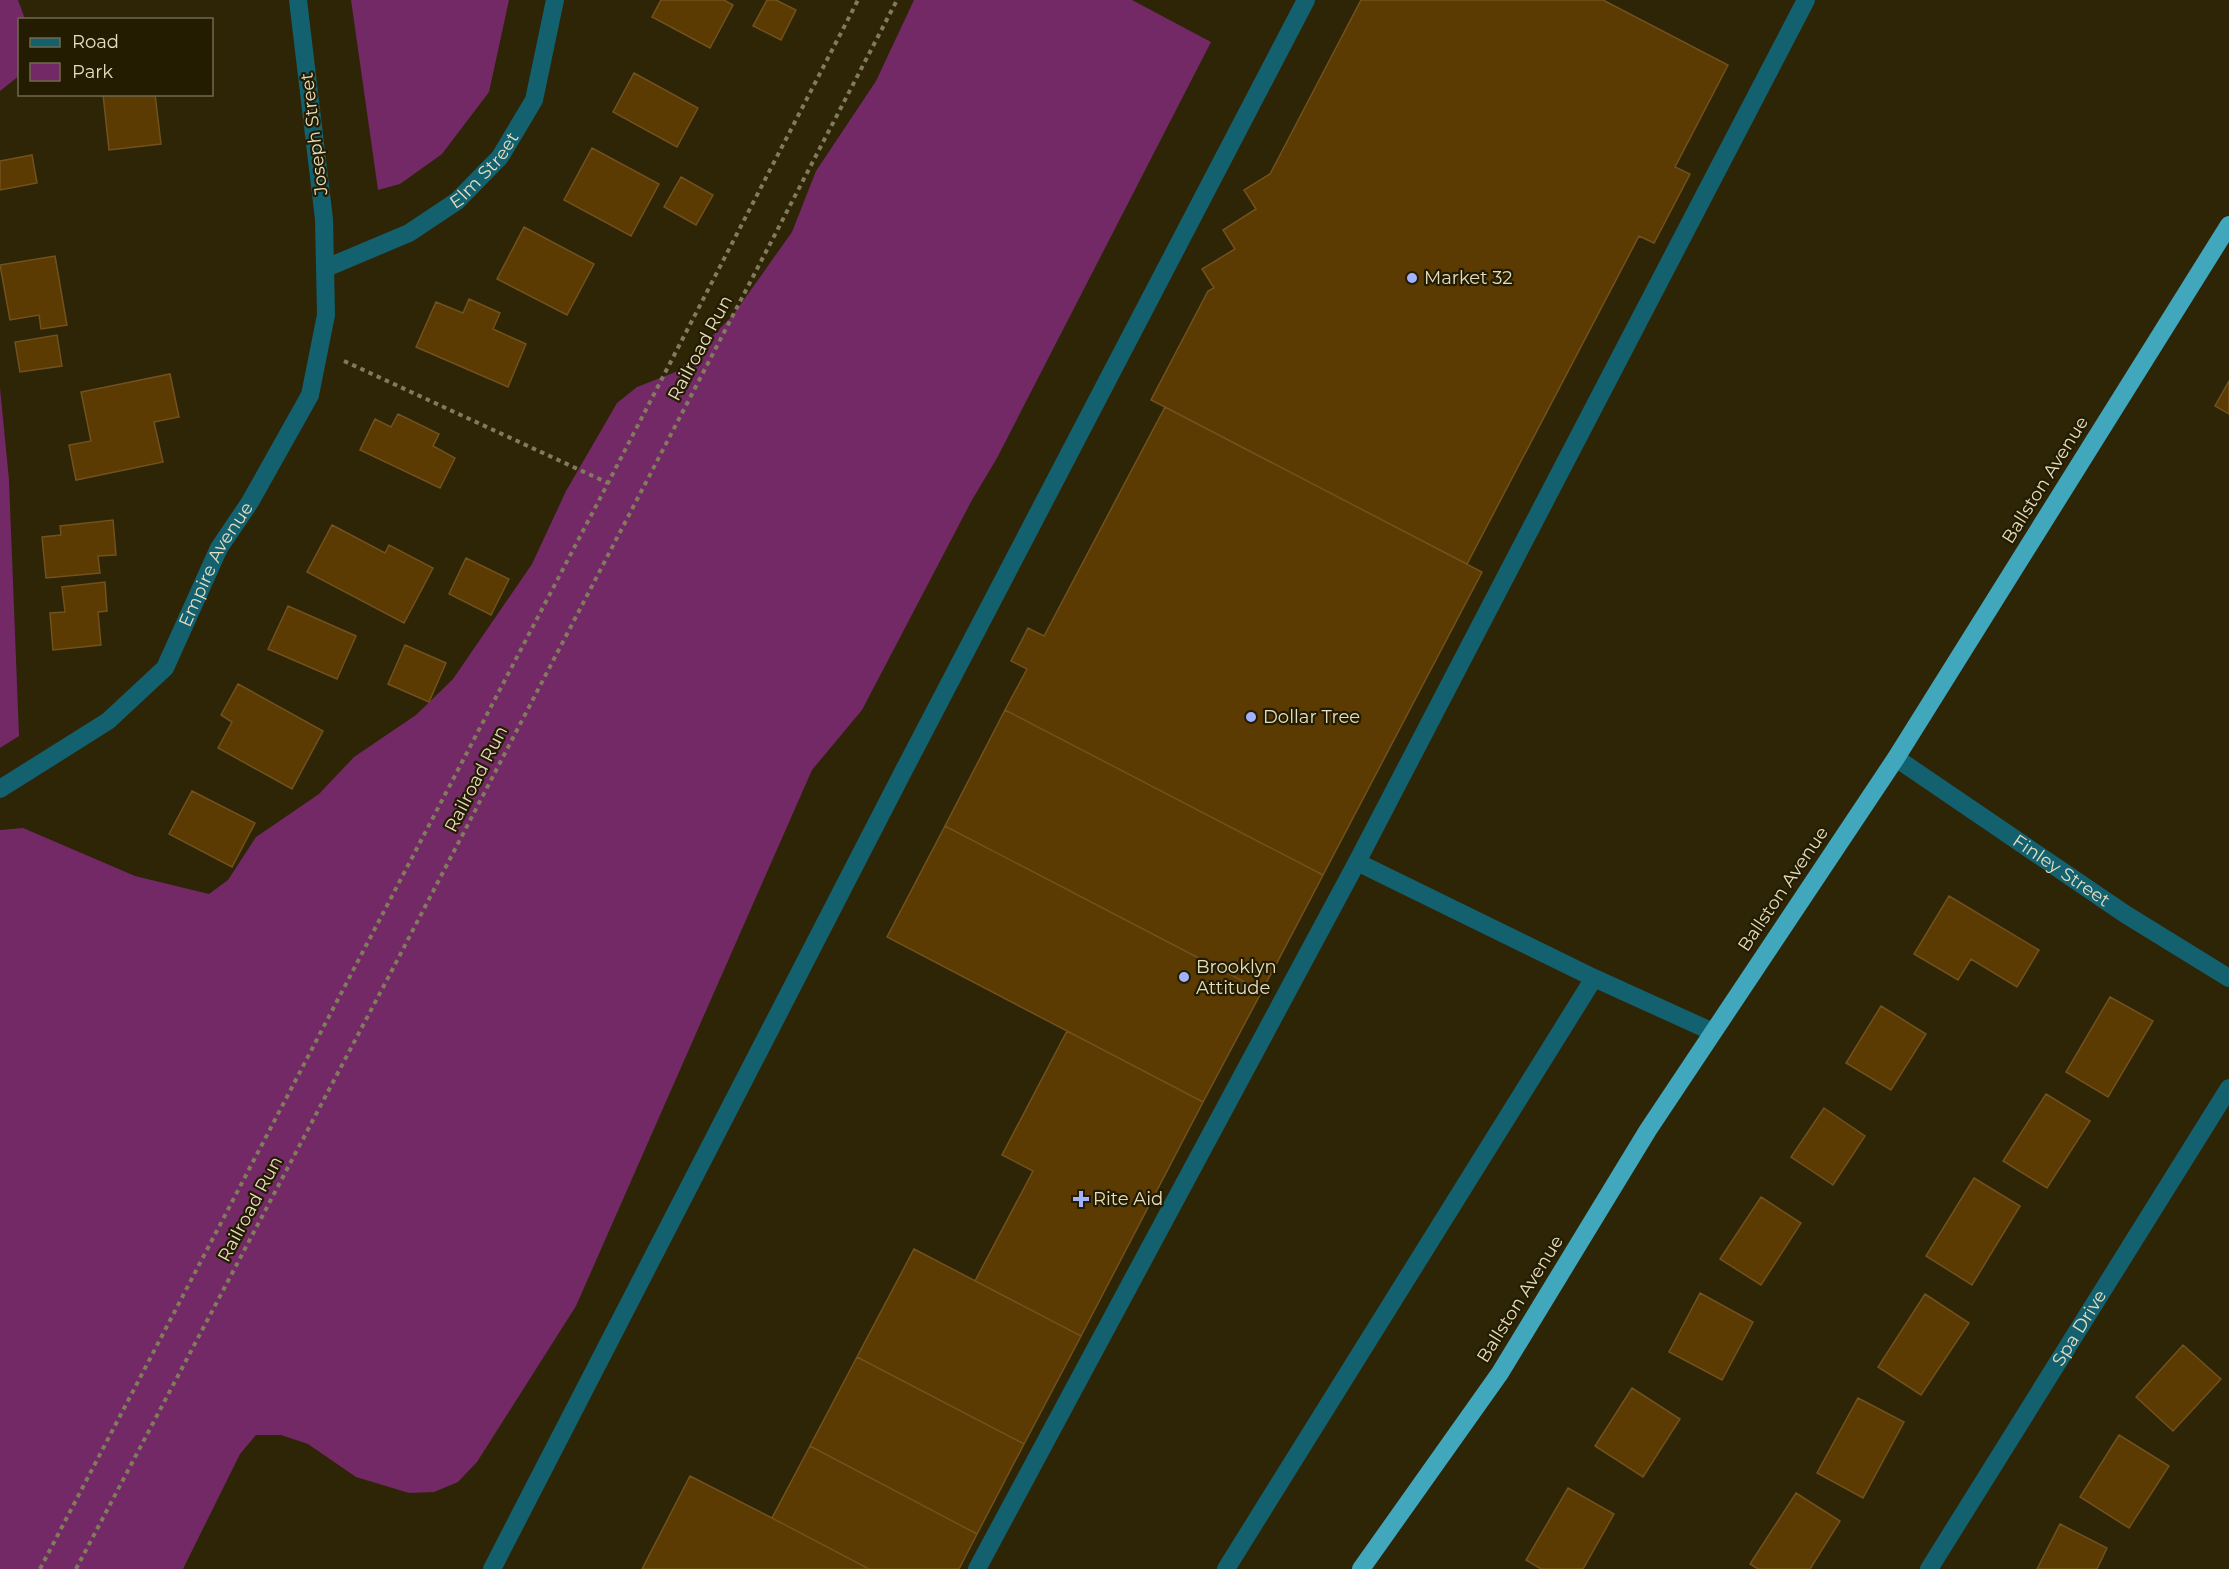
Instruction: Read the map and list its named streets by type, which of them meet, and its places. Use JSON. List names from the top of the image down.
{
  "streets": {
    "highway": ["Ballston Avenue"],
    "street": [
      "Joseph Street",
      "Elm Street",
      "Empire Avenue",
      "Finley Street",
      "Spa Drive"
    ],
    "path": ["Railroad Run"]
  },
  "crossings": [
    ["Joseph Street", "Elm Street"],
    ["Joseph Street", "Empire Avenue"],
    ["Elm Street", "Empire Avenue"],
    ["Ballston Avenue", "Finley Street"]
  ],
  "places": {
    "other": ["Market 32", "Dollar Tree", "Brooklyn Attitude"],
    "health": ["Rite Aid"]
  },
  "legend": ["Road", "Park"]
}
